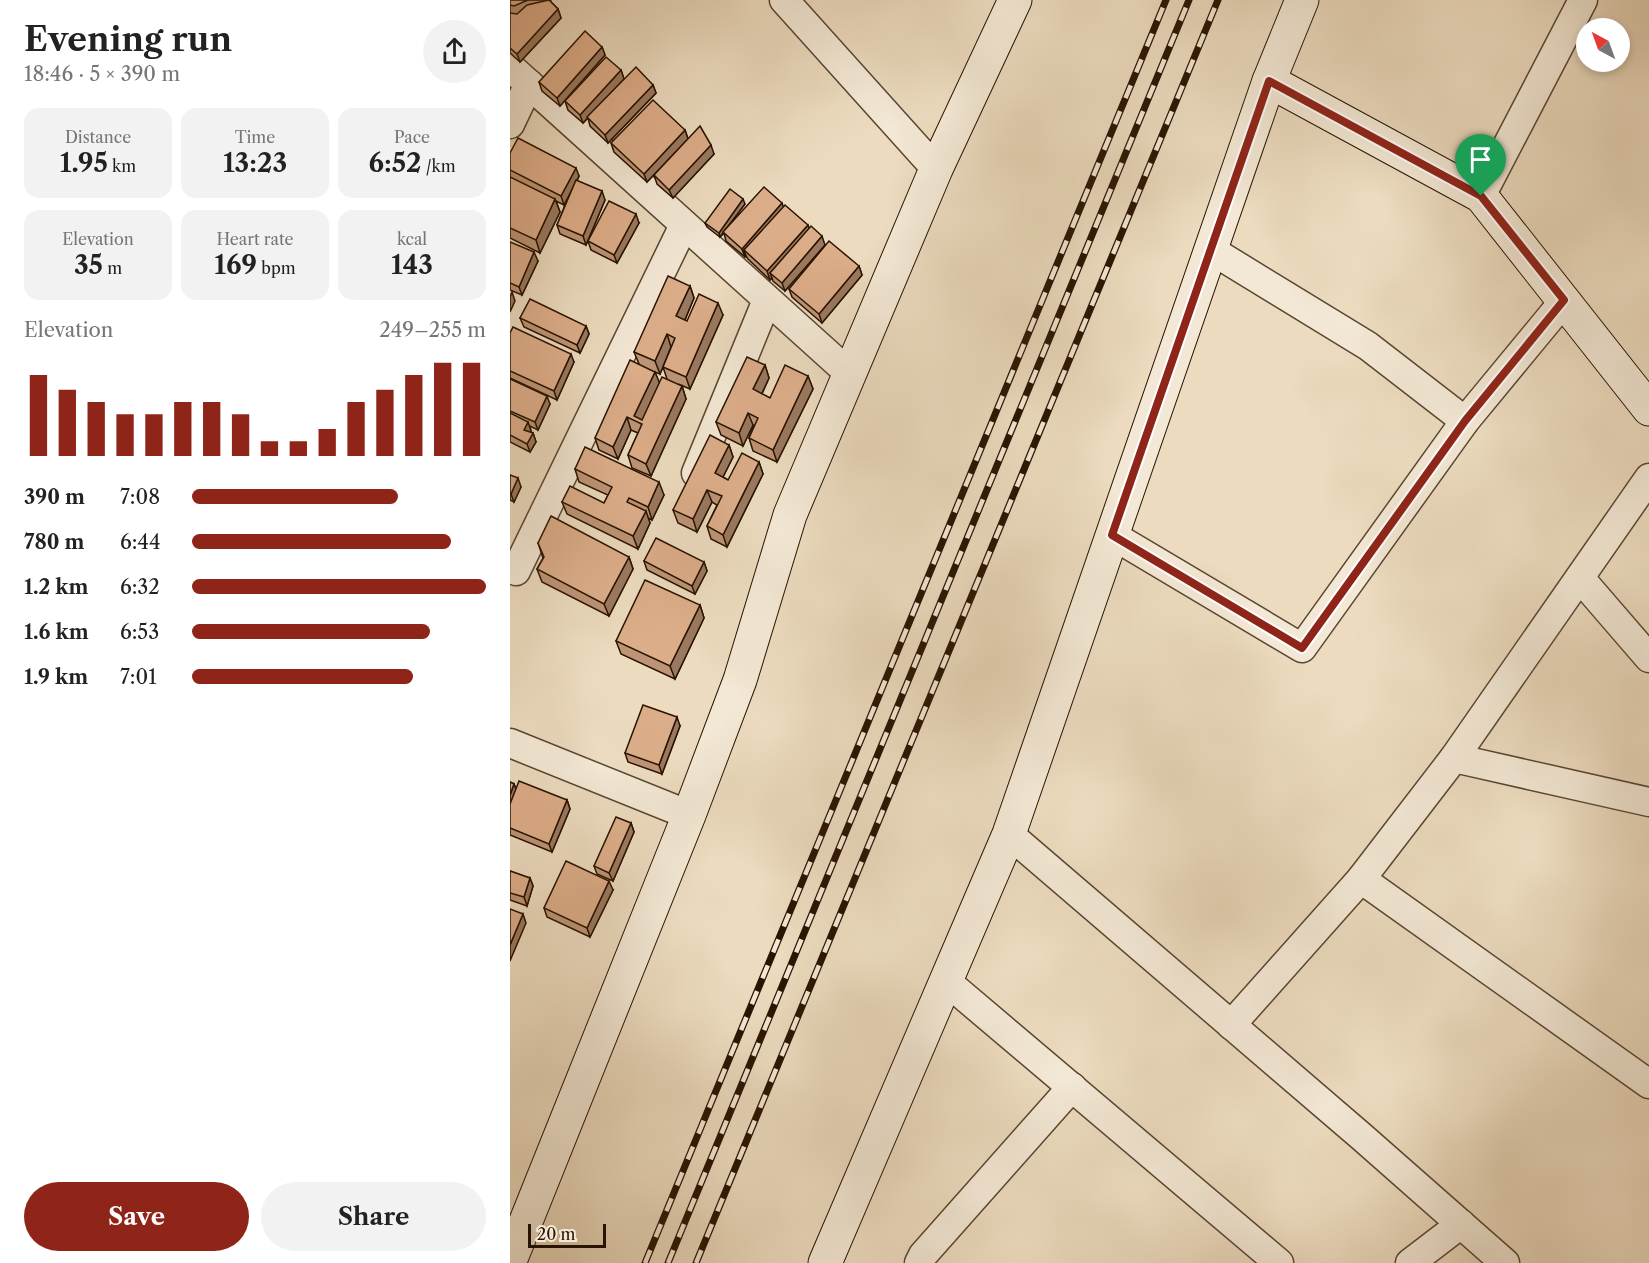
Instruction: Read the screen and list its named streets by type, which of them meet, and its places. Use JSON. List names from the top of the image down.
{
  "scale_bar": "20 m",
  "north": "top left",
  "page": {
    "heading": ["Evening run", "18:46 · 5 × 390 m"],
    "stats": [
      ["Distance", "1.95 km"],
      ["Time", "13:23"],
      ["Pace", "6:52 /km"],
      ["Elevation", "35 m"],
      ["Heart rate", "169 bpm"],
      ["kcal", "143"]
    ],
    "chart": ["Elevation", "249–255 m"],
    "list": [
      {
        "name": "390 m",
        "note": "7:08"
      },
      {
        "name": "780 m",
        "note": "6:44"
      },
      {
        "name": "1.2 km",
        "note": "6:32"
      },
      {
        "name": "1.6 km",
        "note": "6:53"
      },
      {
        "name": "1.9 km",
        "note": "7:01"
      }
    ],
    "buttons": ["Save", "Share"],
    "scale": "20 m"
  }
}
